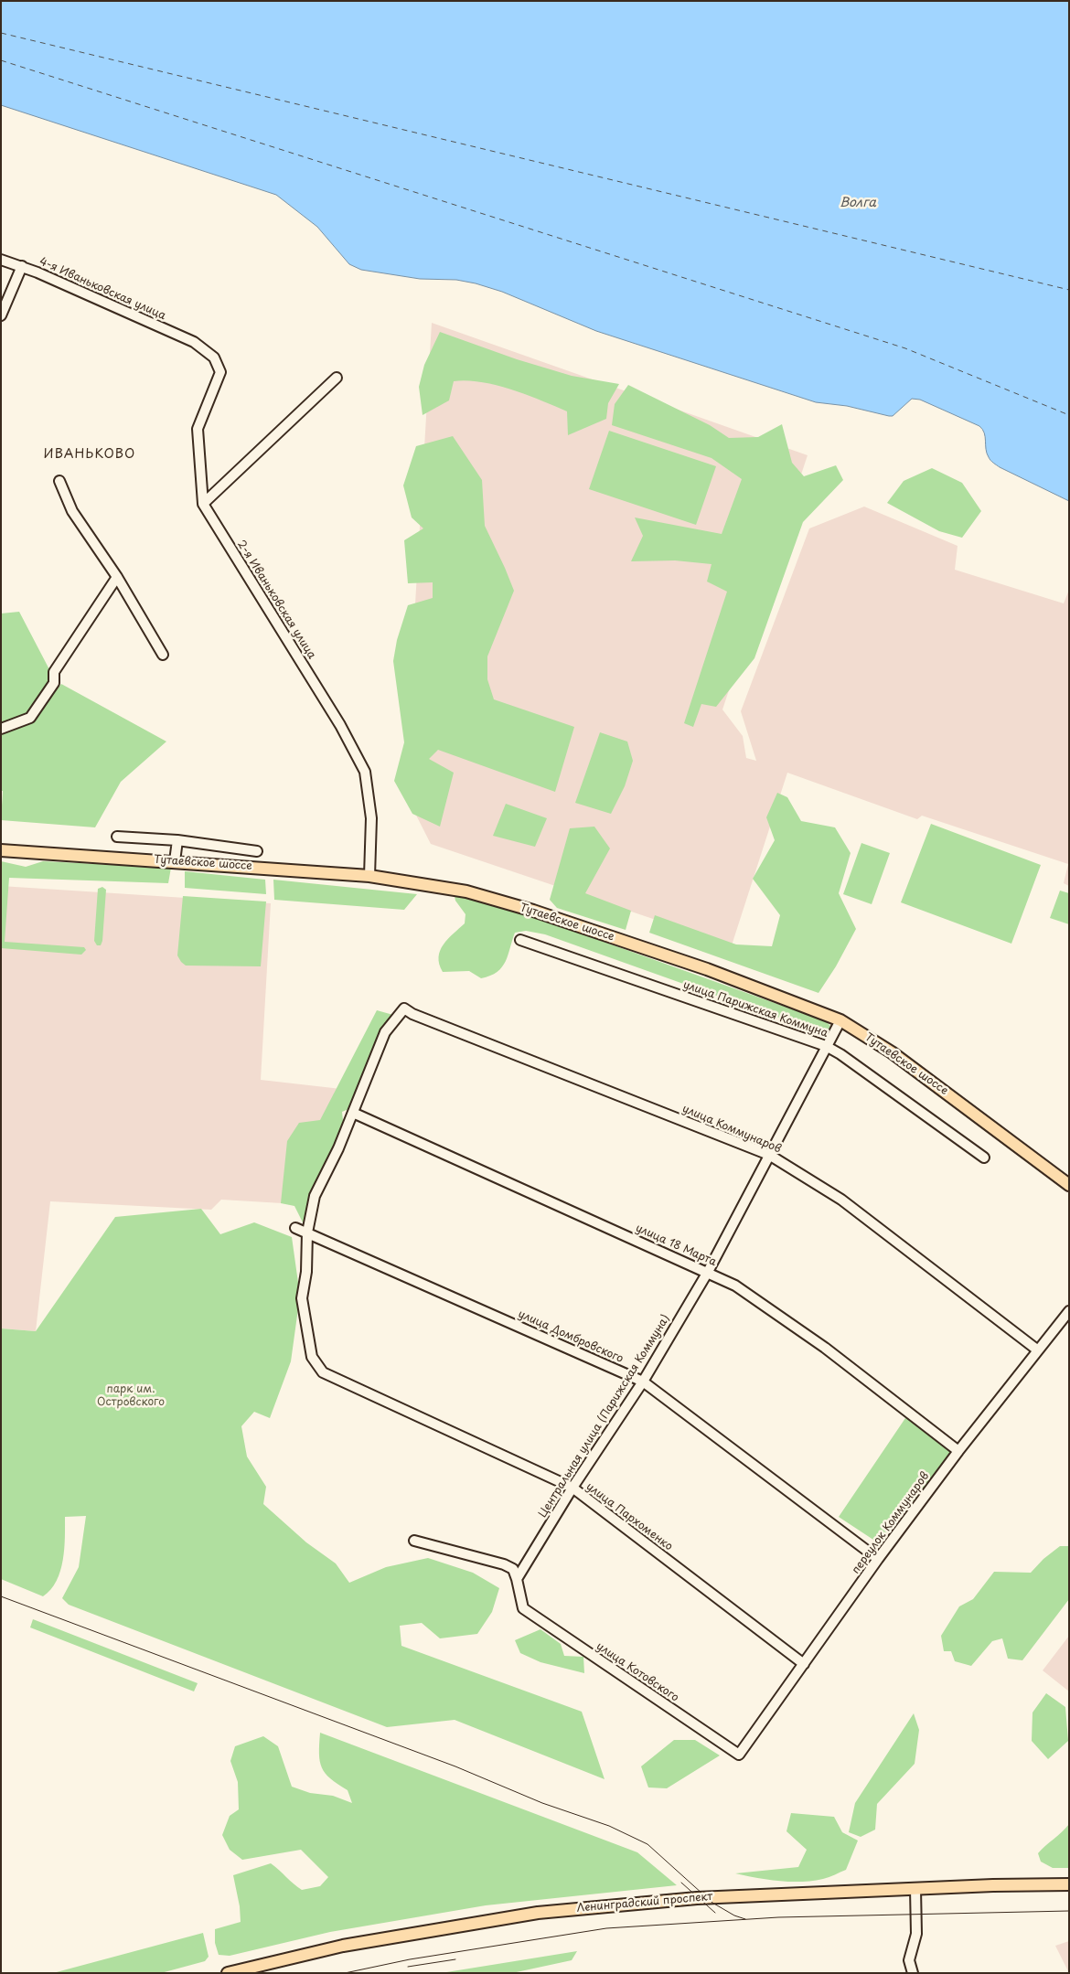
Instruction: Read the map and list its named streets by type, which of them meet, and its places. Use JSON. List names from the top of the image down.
{
  "streets": {
    "main road": ["Тутаевское шоссе", "Ленинградский проспект"],
    "street": [
      "4-я Иваньковская улица",
      "2-я Иваньковская улица",
      "улица Парижская Коммуна",
      "улица Коммунаров",
      "улица 18 Марта",
      "улица Домбровского",
      "Центральная улица (Парижская Коммуна)",
      "улица Пархоменко",
      "переулок Коммунаров",
      "улица Котовского"
    ]
  },
  "crossings": [
    ["4-я Иваньковская улица", "2-я Иваньковская улица"],
    ["2-я Иваньковская улица", "Тутаевское шоссе"],
    ["Тутаевское шоссе", "Центральная улица (Парижская Коммуна)"],
    ["улица Парижская Коммуна", "Центральная улица (Парижская Коммуна)"],
    ["улица Коммунаров", "улица 18 Марта"],
    ["улица Коммунаров", "Центральная улица (Парижская Коммуна)"],
    ["улица Коммунаров", "переулок Коммунаров"],
    ["улица 18 Марта", "Центральная улица (Парижская Коммуна)"],
    ["улица 18 Марта", "переулок Коммунаров"],
    ["улица Домбровского", "Центральная улица (Парижская Коммуна)"],
    ["улица Домбровского", "улица Пархоменко"],
    ["улица Домбровского", "переулок Коммунаров"],
    ["Центральная улица (Парижская Коммуна)", "улица Пархоменко"],
    ["Центральная улица (Парижская Коммуна)", "улица Котовского"],
    ["улица Пархоменко", "переулок Коммунаров"],
    ["переулок Коммунаров", "улица Котовского"]
  ],
  "districts": ["ИВАНЬКОВО"],
  "water": ["Волга"],
  "parks": ["парк им. Островского"]
}
